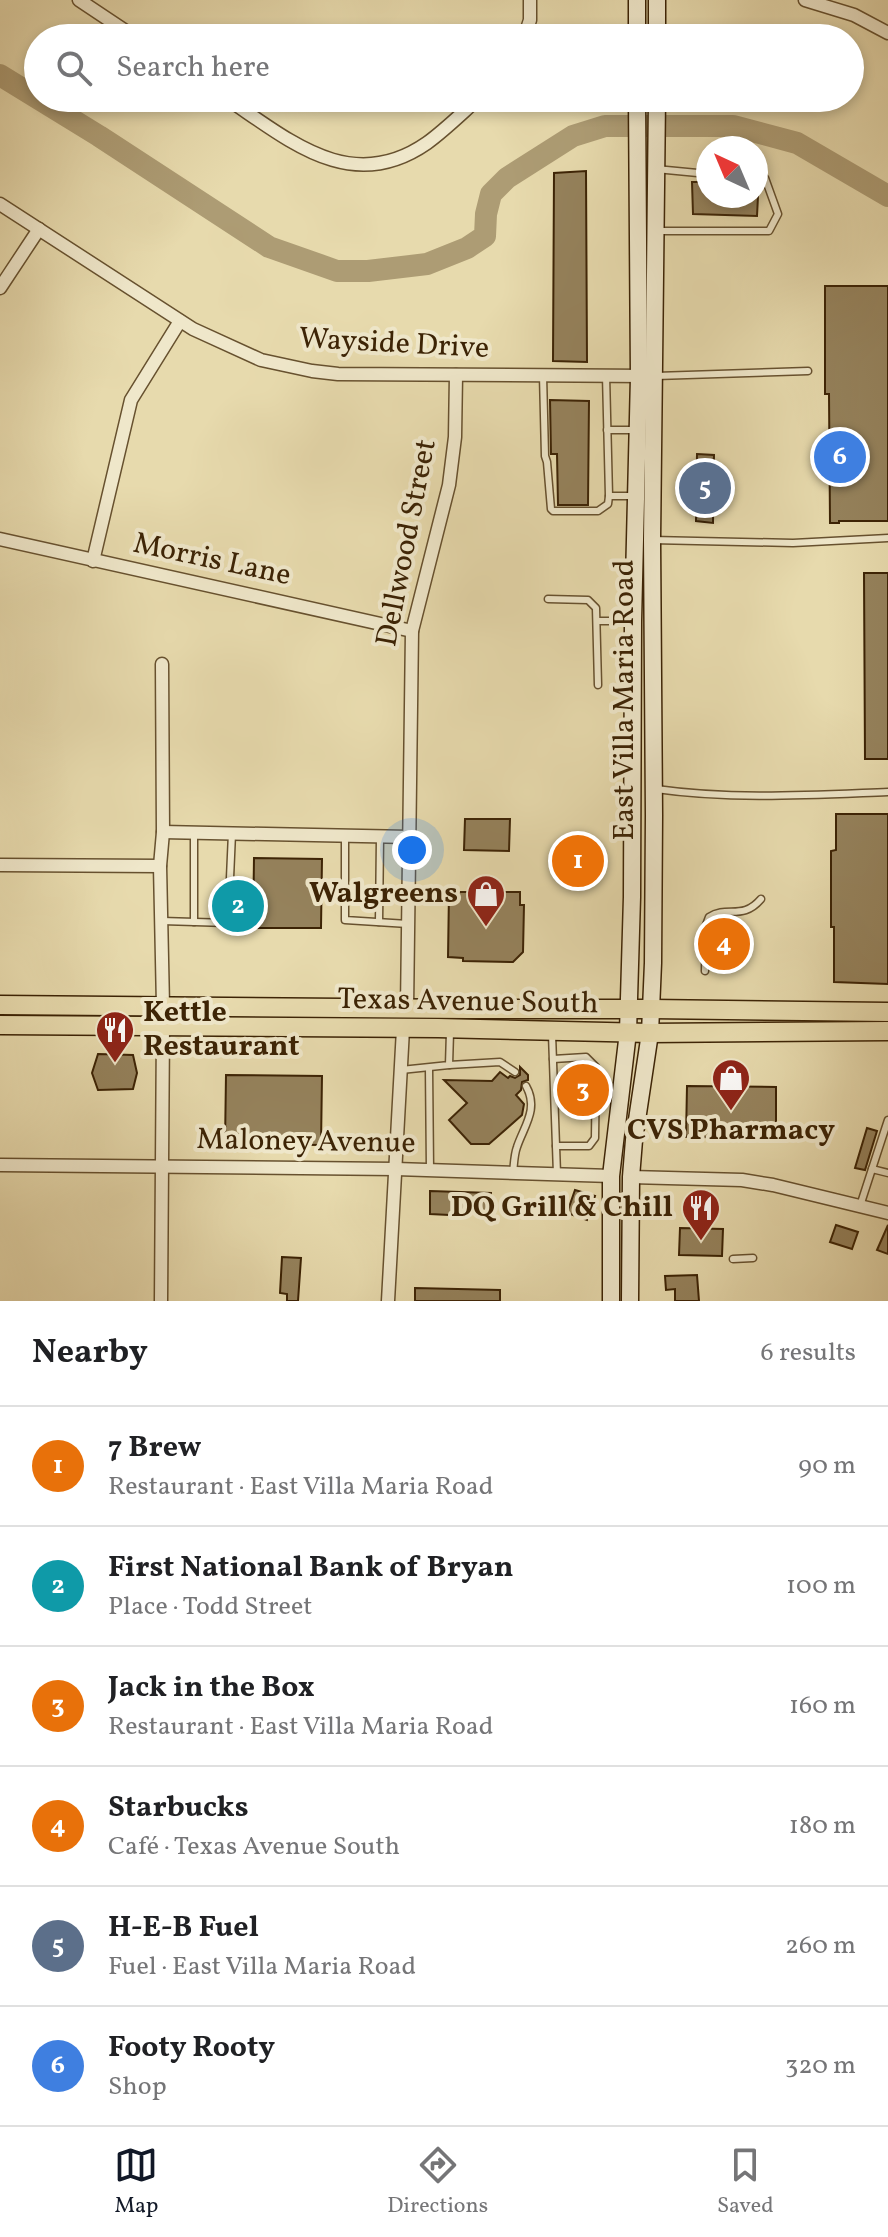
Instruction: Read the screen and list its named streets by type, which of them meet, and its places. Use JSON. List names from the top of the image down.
{
  "streets": {
    "main road": ["East Villa Maria Road", "Texas Avenue South"],
    "street": [
      "Wayside Drive",
      "Dellwood Street",
      "Morris Lane",
      "Maloney Avenue"
    ]
  },
  "crossings": [
    ["Wayside Drive", "Dellwood Street"],
    ["Wayside Drive", "East Villa Maria Road"],
    ["Dellwood Street", "Morris Lane"],
    ["Dellwood Street", "Texas Avenue South"],
    ["East Villa Maria Road", "Texas Avenue South"],
    ["East Villa Maria Road", "Maloney Avenue"]
  ],
  "places": {
    "shop": ["Walgreens", "CVS Pharmacy"],
    "restaurant": ["Kettle Restaurant", "DQ Grill & Chill"]
  },
  "north": "top left",
  "page": {
    "search": "Search here",
    "pins": [
      "6",
      "5",
      "1",
      "2",
      "4",
      "3"
    ],
    "heading": ["Nearby", "6 results"],
    "list": [
      {
        "mark": "1",
        "name": "7 Brew",
        "note": "Restaurant · East Villa Maria Road",
        "value": "90 m"
      },
      {
        "mark": "2",
        "name": "First National Bank of Bryan",
        "note": "Place · Todd Street",
        "value": "100 m"
      },
      {
        "mark": "3",
        "name": "Jack in the Box",
        "note": "Restaurant · East Villa Maria Road",
        "value": "160 m"
      },
      {
        "mark": "4",
        "name": "Starbucks",
        "note": "Café · Texas Avenue South",
        "value": "180 m"
      },
      {
        "mark": "5",
        "name": "H-E-B Fuel",
        "note": "Fuel · East Villa Maria Road",
        "value": "260 m"
      },
      {
        "mark": "6",
        "name": "Footy Rooty",
        "note": "Shop",
        "value": "320 m"
      }
    ],
    "nav": ["Map", "Directions", "Saved"]
  }
}
